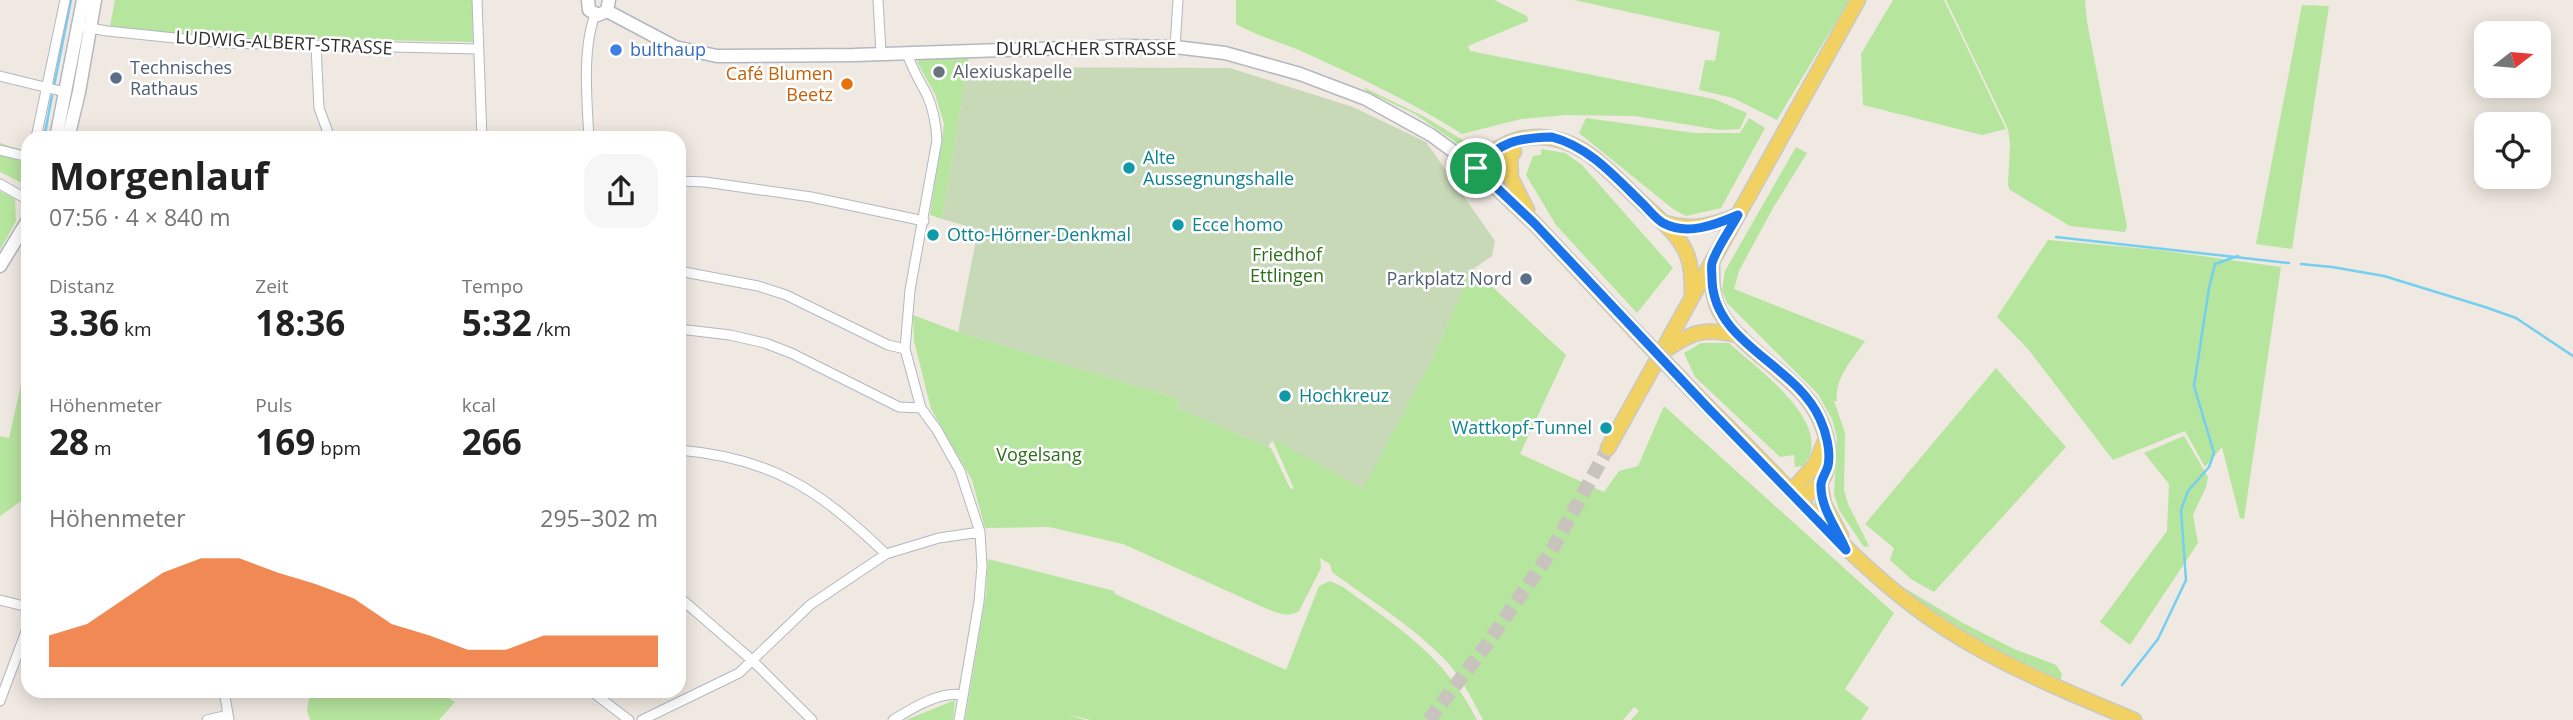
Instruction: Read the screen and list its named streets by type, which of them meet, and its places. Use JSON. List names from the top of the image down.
{
  "streets": {
    "main road": ["DURLACHER STRASSE"],
    "street": ["LUDWIG-ALBERT-STRASSE"]
  },
  "parks": ["Friedhof Ettlingen", "Vogelsang"],
  "places": [
    "bulthaup",
    "Alexiuskapelle",
    "Technisches Rathaus",
    "Café Blumen Beetz",
    "Alte Aussegnungshalle",
    "Ecce homo",
    "Otto-Hörner-Denkmal",
    "Parkplatz Nord",
    "Hochkreuz",
    "Wattkopf-Tunnel"
  ],
  "north": "right",
  "page": {
    "heading": ["Morgenlauf", "07:56 · 4 × 840 m"],
    "stats": [
      ["Distanz", "3.36 km"],
      ["Zeit", "18:36"],
      ["Tempo", "5:32 /km"],
      ["Höhenmeter", "28 m"],
      ["Puls", "169 bpm"],
      ["kcal", "266"]
    ],
    "chart": ["Höhenmeter", "295–302 m"]
  }
}
